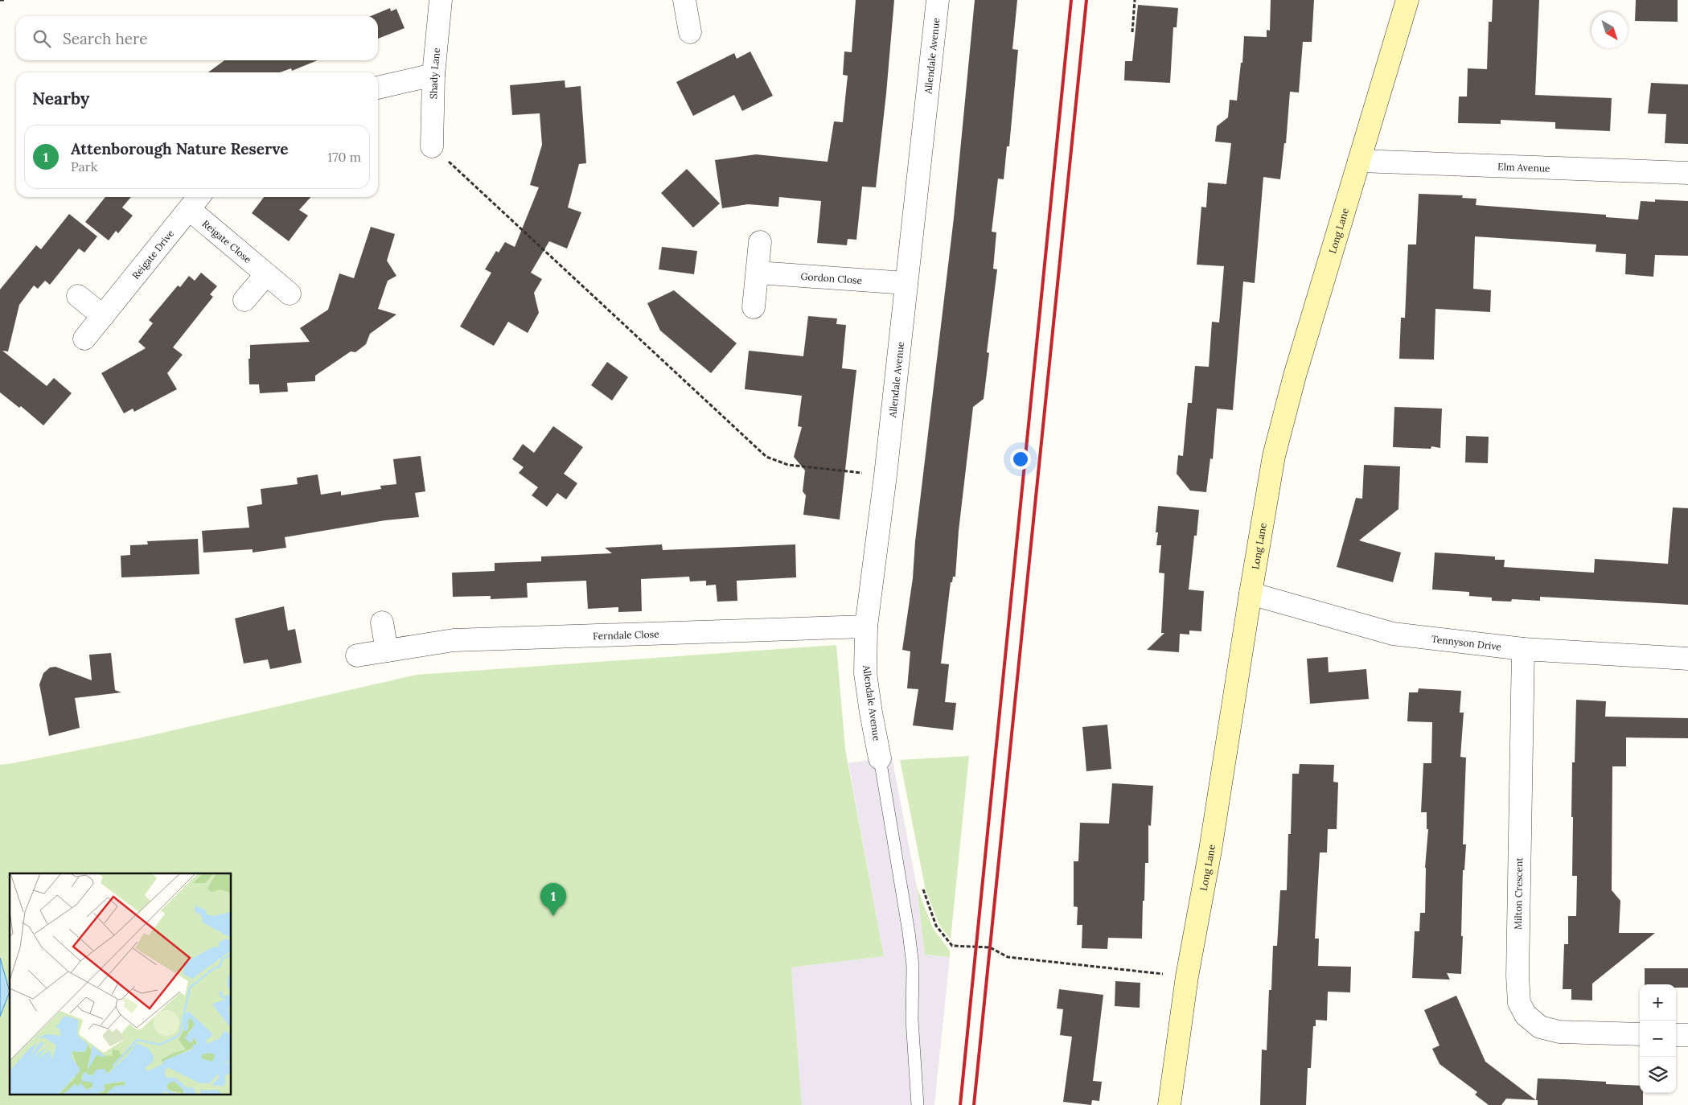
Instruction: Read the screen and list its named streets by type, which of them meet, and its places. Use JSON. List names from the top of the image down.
{
  "streets": {
    "street": [
      "Allendale Avenue",
      "Shady Lane",
      "Elm Avenue",
      "Long Lane",
      "Reigate Close",
      "Reigate Drive",
      "Gordon Close",
      "Ferndale Close",
      "Tennyson Drive",
      "Milton Crescent"
    ]
  },
  "crossings": [
    ["Allendale Avenue", "Gordon Close"],
    ["Allendale Avenue", "Ferndale Close"],
    ["Elm Avenue", "Long Lane"],
    ["Long Lane", "Tennyson Drive"],
    ["Reigate Close", "Reigate Drive"],
    ["Tennyson Drive", "Milton Crescent"]
  ],
  "north": "bottom right",
  "page": {
    "search": "Search here",
    "heading": "Nearby",
    "list": [
      {
        "mark": "1",
        "name": "Attenborough Nature Reserve",
        "note": "Park",
        "value": "170 m"
      }
    ],
    "pins": "1",
    "map_buttons": ["+", "−"]
  }
}
